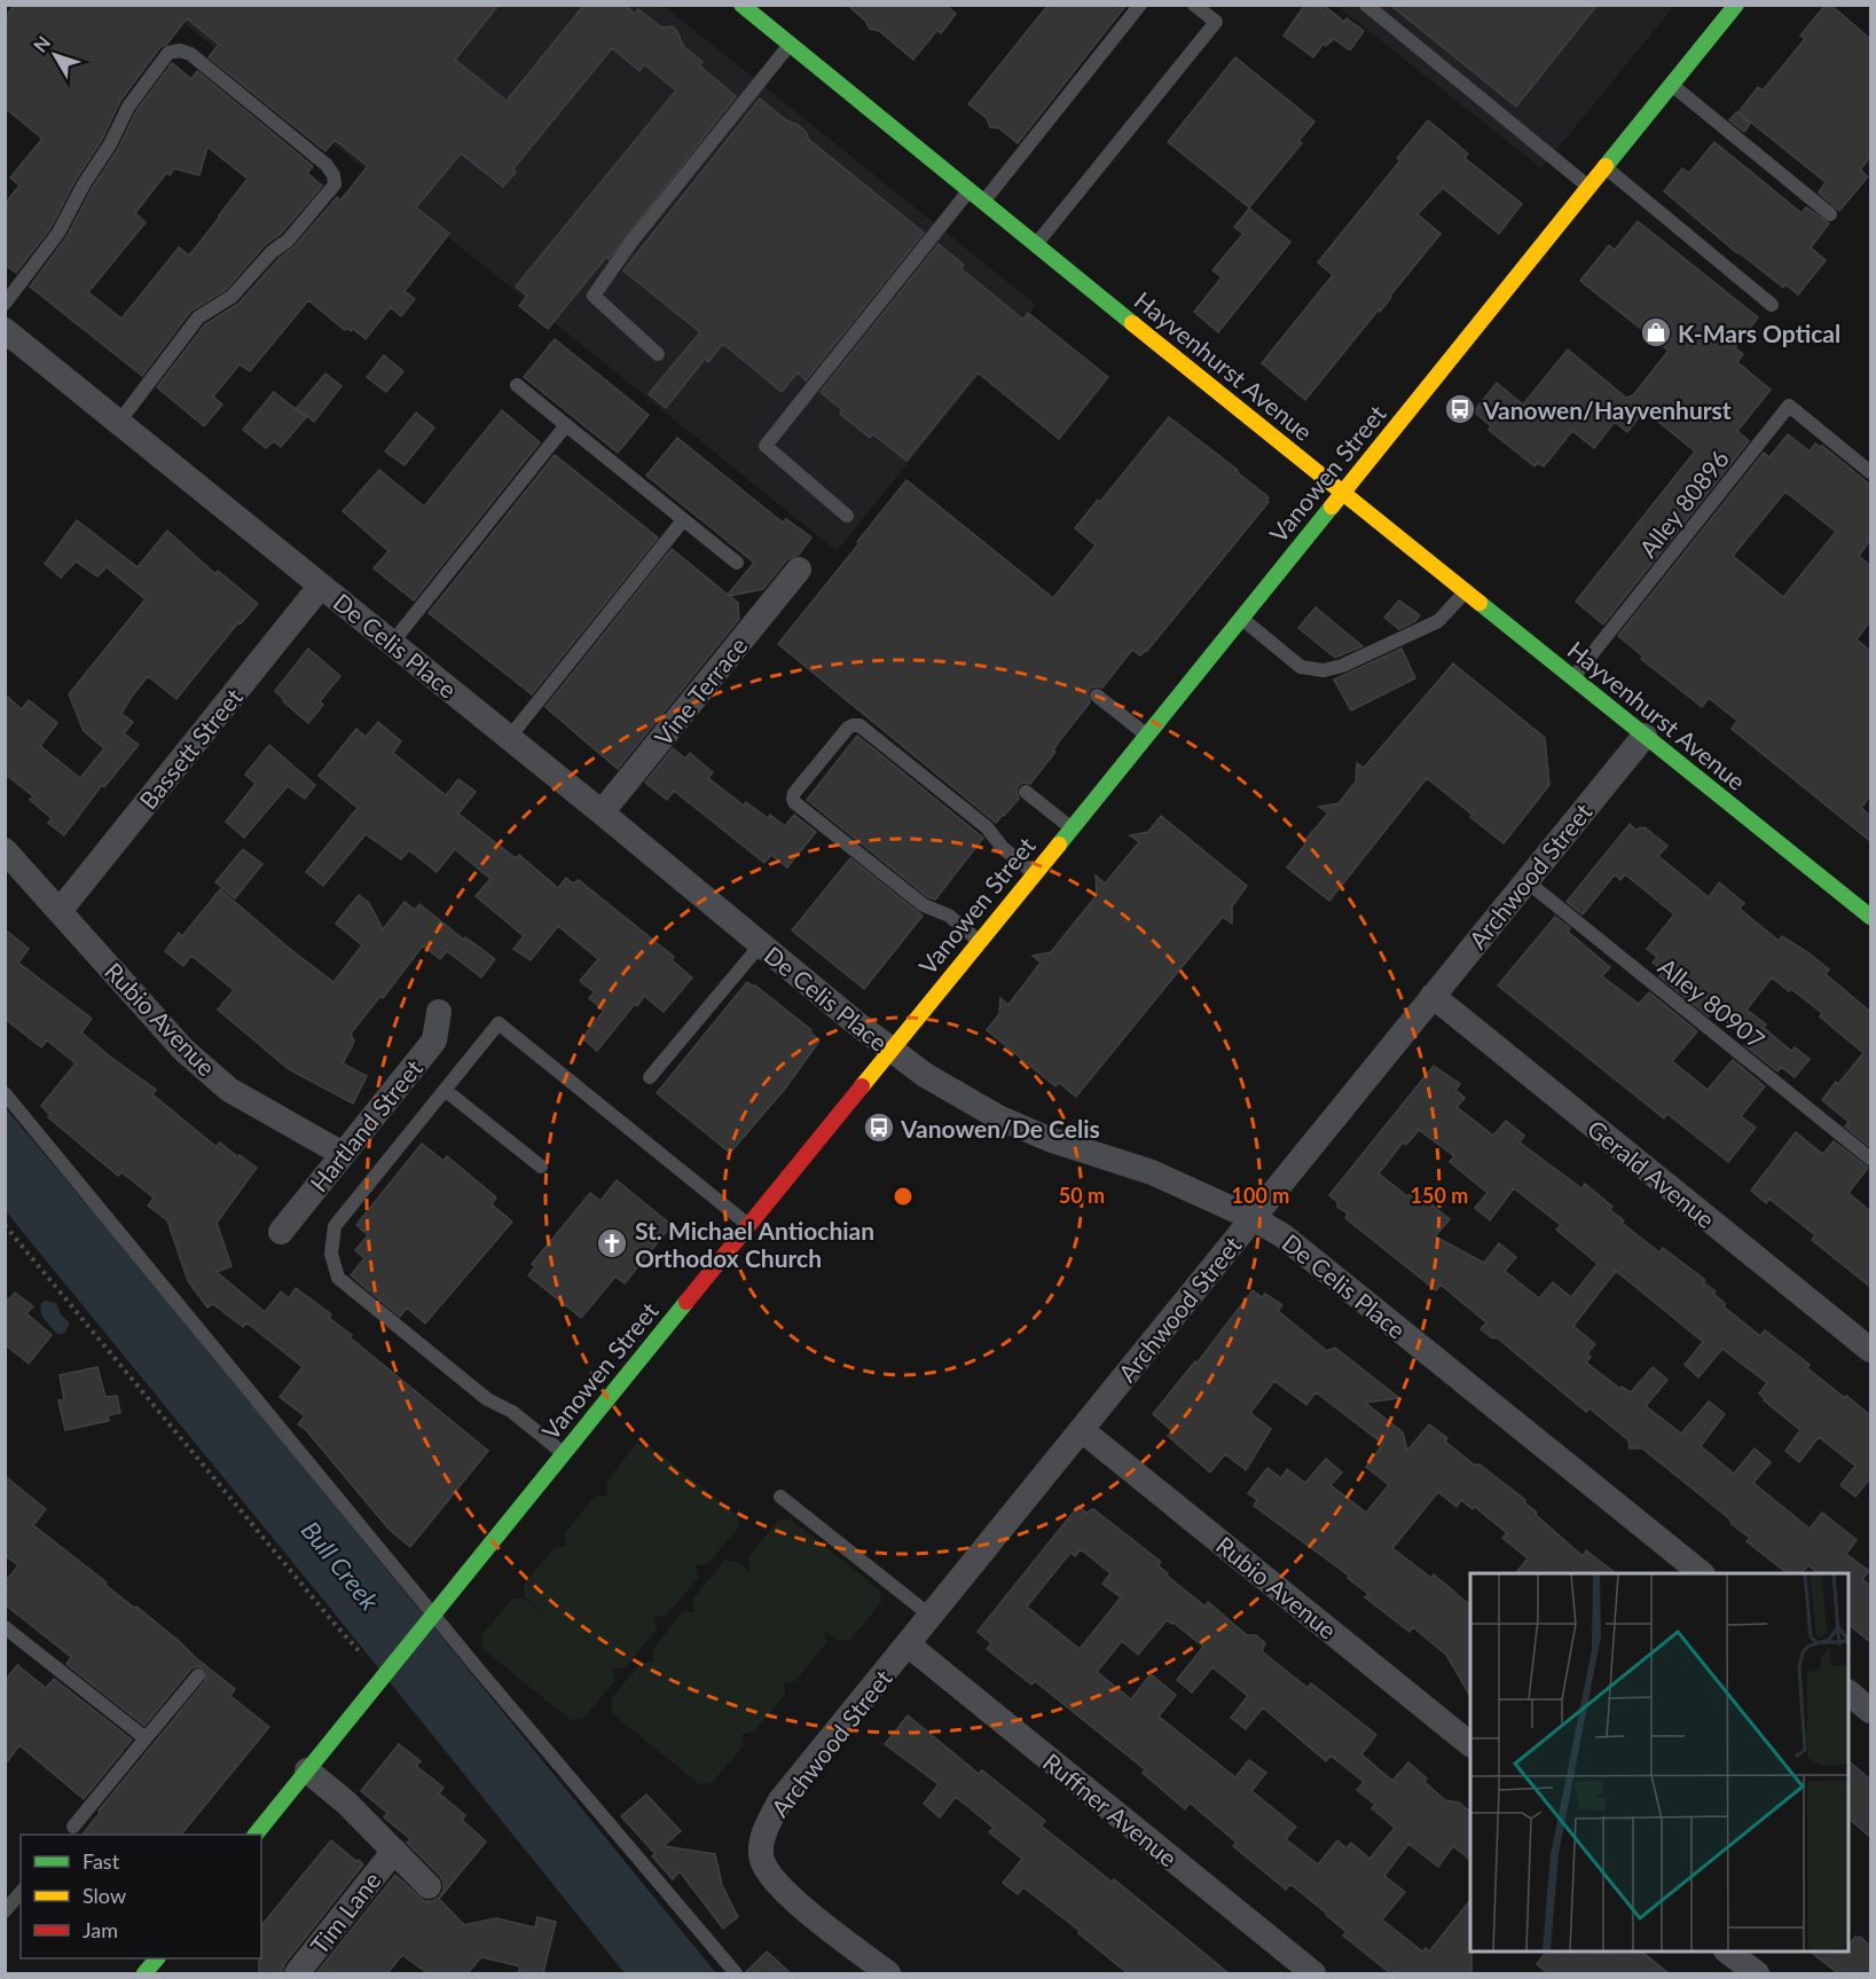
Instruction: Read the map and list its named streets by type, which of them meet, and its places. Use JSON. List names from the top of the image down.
{
  "streets": {
    "main road": ["Hayvenhurst Avenue", "Vanowen Street"],
    "street": [
      "De Celis Place",
      "Vine Terrace",
      "Bassett Street",
      "Archwood Street",
      "Rubio Avenue",
      "Hartland Street",
      "Gerald Avenue",
      "Ruffner Avenue",
      "Tim Lane"
    ],
    "lane": ["Alley 80896", "Alley 80907"]
  },
  "crossings": [
    ["Hayvenhurst Avenue", "Vanowen Street"],
    ["Hayvenhurst Avenue", "Alley 80896"],
    ["Hayvenhurst Avenue", "Archwood Street"],
    ["Vanowen Street", "De Celis Place"],
    ["Vanowen Street", "Tim Lane"],
    ["De Celis Place", "Vine Terrace"],
    ["De Celis Place", "Bassett Street"],
    ["De Celis Place", "Archwood Street"],
    ["Bassett Street", "Rubio Avenue"],
    ["Archwood Street", "Alley 80907"],
    ["Archwood Street", "Rubio Avenue"],
    ["Archwood Street", "Gerald Avenue"],
    ["Archwood Street", "Ruffner Avenue"],
    ["Rubio Avenue", "Hartland Street"]
  ],
  "water": ["Bull Creek"],
  "places": {
    "shop": ["K-Mars Optical"],
    "bus stop": ["Vanowen/Hayvenhurst", "Vanowen/De Celis"],
    "church": ["St. Michael Antiochian Orthodox Church"]
  },
  "legend": ["Fast", "Slow", "Jam"],
  "north": "top left",
  "rings": ["50 m", "100 m", "150 m"]
}
